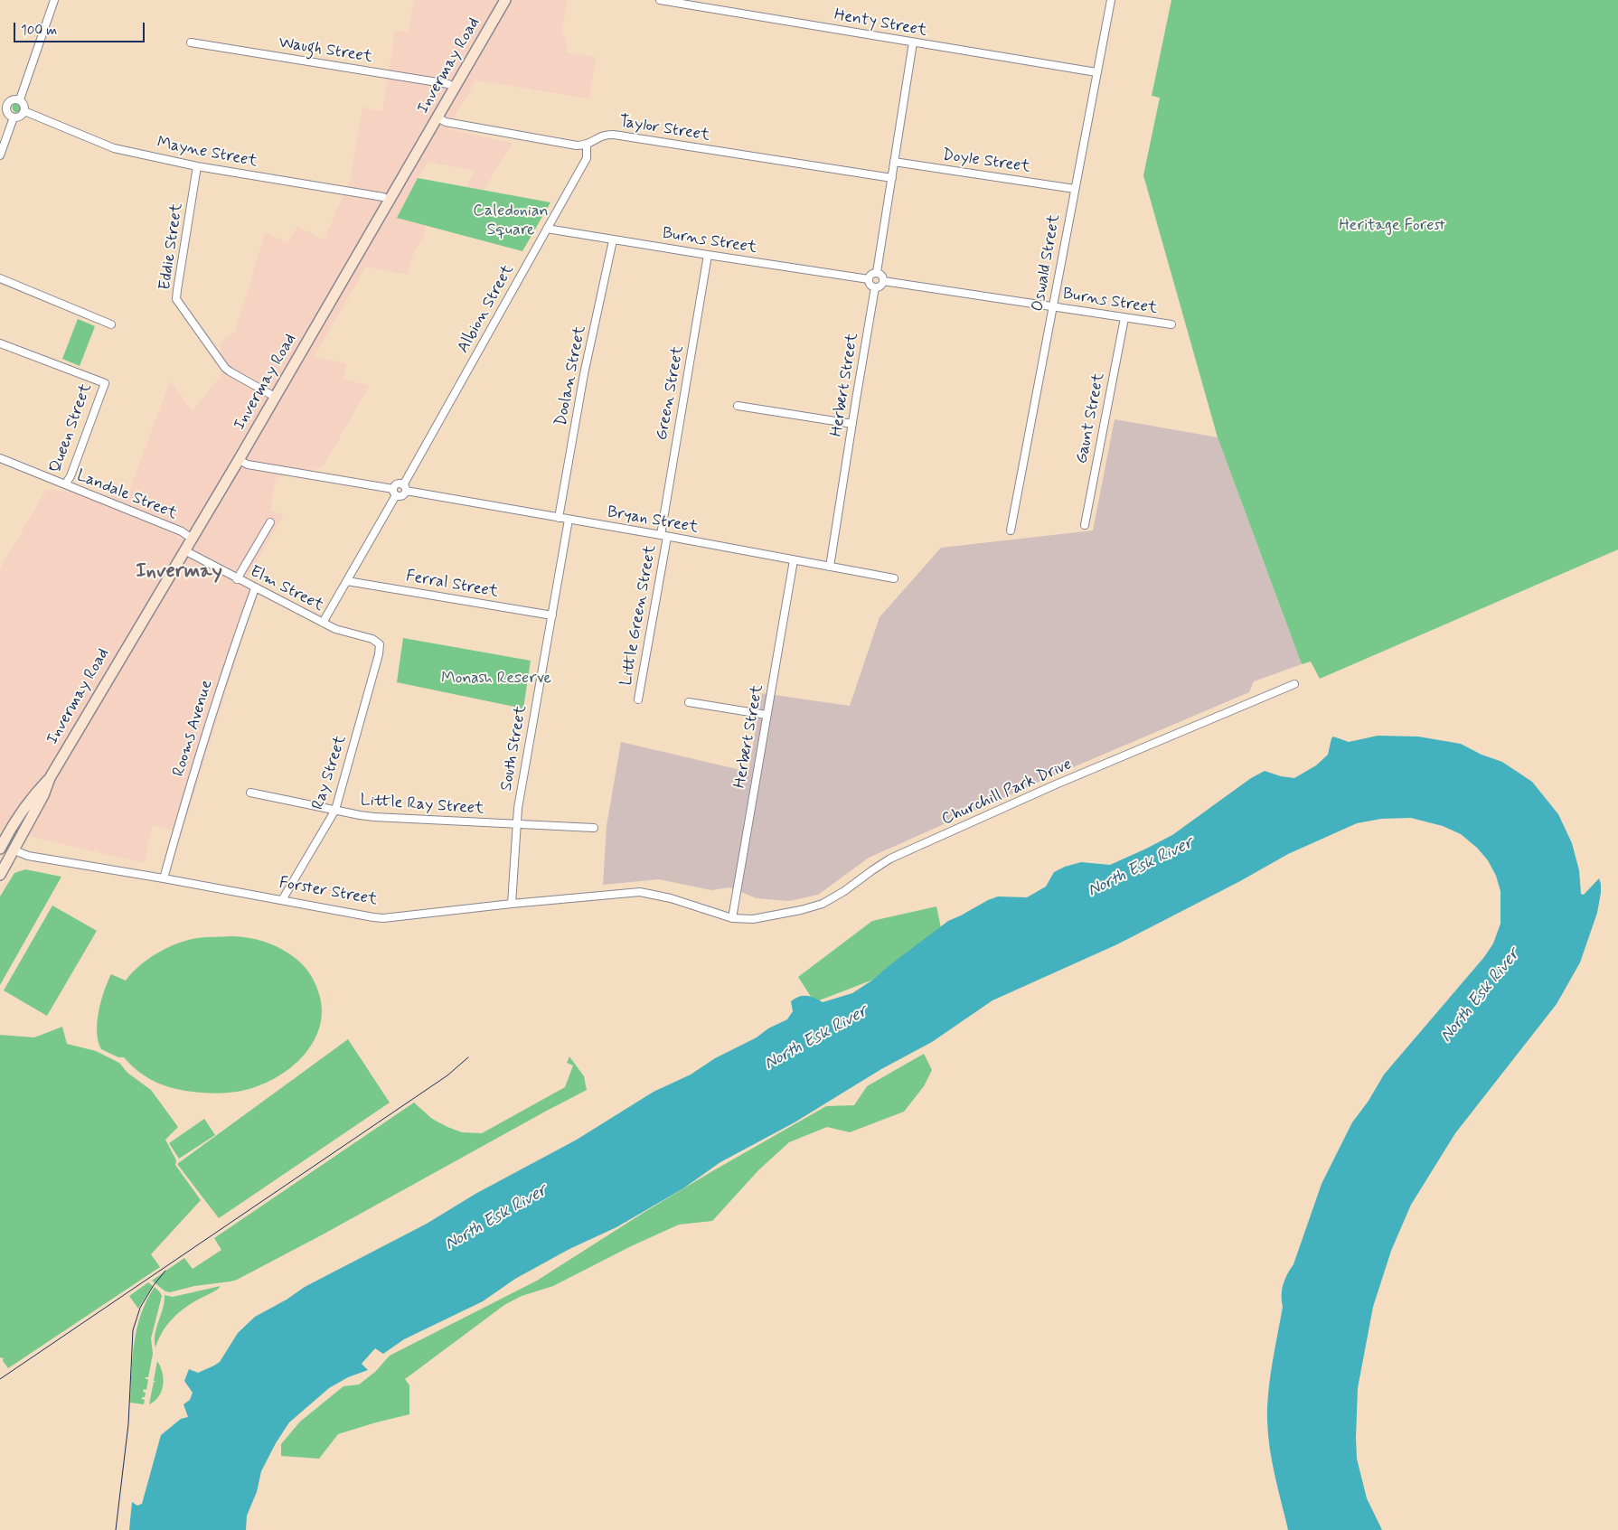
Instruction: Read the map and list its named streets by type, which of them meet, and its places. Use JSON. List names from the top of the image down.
{
  "streets": {
    "main road": ["Invermay Road", "Forster Street"],
    "street": [
      "Henty Street",
      "Waugh Street",
      "Taylor Street",
      "Mayne Street",
      "Doyle Street",
      "Burns Street",
      "Eddie Street",
      "Oswald Street",
      "Albion Street",
      "Doolan Street",
      "Herbert Street",
      "Green Street",
      "Gaunt Street",
      "Queen Street",
      "Landale Street",
      "Bryan Street",
      "Ferral Street",
      "Elm Street",
      "Little Green Street",
      "Rooms Avenue",
      "South Street",
      "Ray Street",
      "Churchill Park Drive",
      "Little Ray Street"
    ]
  },
  "crossings": [
    ["Henty Street", "Oswald Street"],
    ["Waugh Street", "Invermay Road"],
    ["Invermay Road", "Mayne Street"],
    ["Invermay Road", "Eddie Street"],
    ["Invermay Road", "Landale Street"],
    ["Invermay Road", "Elm Street"],
    ["Invermay Road", "Forster Street"],
    ["Taylor Street", "Albion Street"],
    ["Mayne Street", "Eddie Street"],
    ["Doyle Street", "Oswald Street"],
    ["Burns Street", "Oswald Street"],
    ["Burns Street", "Albion Street"],
    ["Burns Street", "Doolan Street"],
    ["Burns Street", "Herbert Street"],
    ["Burns Street", "Green Street"],
    ["Burns Street", "Gaunt Street"],
    ["Albion Street", "Bryan Street"],
    ["Doolan Street", "Bryan Street"],
    ["Herbert Street", "Bryan Street"],
    ["Herbert Street", "Churchill Park Drive"],
    ["Herbert Street", "Forster Street"],
    ["Green Street", "Bryan Street"],
    ["Green Street", "Little Green Street"],
    ["Queen Street", "Landale Street"],
    ["Bryan Street", "Little Green Street"],
    ["Bryan Street", "South Street"],
    ["Ferral Street", "South Street"],
    ["Elm Street", "Rooms Avenue"],
    ["Elm Street", "Ray Street"],
    ["Rooms Avenue", "Forster Street"],
    ["South Street", "Little Ray Street"],
    ["South Street", "Forster Street"],
    ["Ray Street", "Little Ray Street"],
    ["Ray Street", "Forster Street"],
    ["Churchill Park Drive", "Forster Street"]
  ],
  "districts": ["Invermay"],
  "water": ["North Esk River"],
  "parks": ["Caledonian Square", "Heritage Forest", "Monash Reserve"],
  "scale_bar": "100 m"
}
